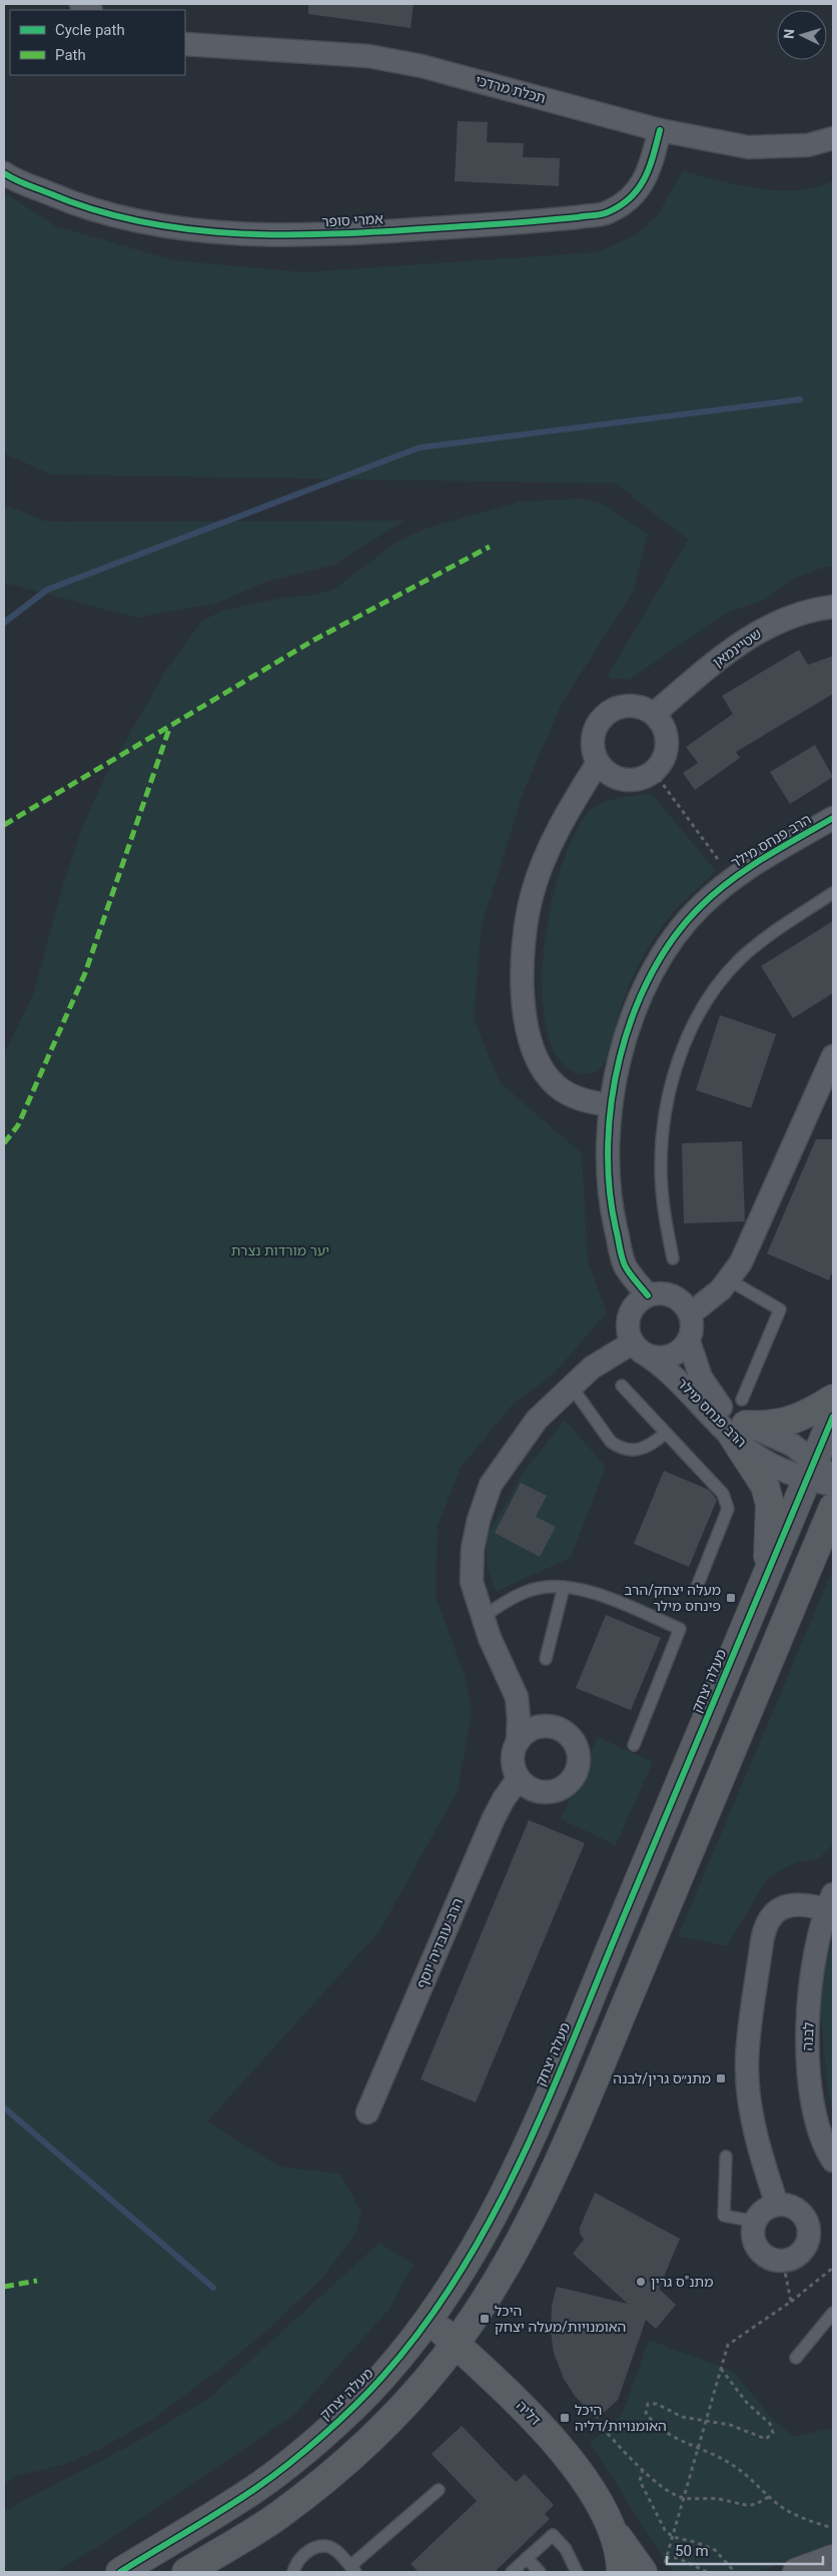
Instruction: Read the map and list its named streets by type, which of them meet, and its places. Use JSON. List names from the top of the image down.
{
  "streets": {
    "street": [
      "תכלת מרדכי",
      "אמרי סופר",
      "שטיינמאן",
      "הרב פנחס מילר",
      "מעלה יצחק",
      "הרב עובדיה יוסף",
      "לבנה",
      "דליה"
    ]
  },
  "crossings": [
    ["תכלת מרדכי", "אמרי סופר"],
    ["הרב פנחס מילר", "מעלה יצחק"],
    ["מעלה יצחק", "דליה"]
  ],
  "parks": ["יער מורדות נצרת"],
  "places": {
    "transit": [
      "מעלה יצחק/הרב פינחס מילר",
      "מתנ״ס גרין/לבנה",
      "היכל האומנויות/מעלה יצחק",
      "היכל האומנויות/דליה"
    ],
    "other": ["מתנ\"ס גרין"]
  },
  "legend": ["Cycle path", "Path"],
  "scale_bar": "50 m",
  "north": "left"
}
